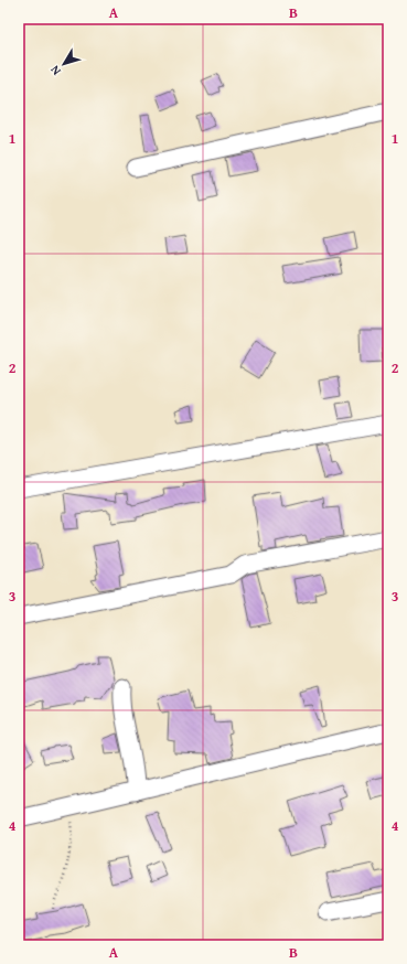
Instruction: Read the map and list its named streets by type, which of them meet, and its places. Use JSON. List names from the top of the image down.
{
  "north": "bottom left",
  "grid": {
    "columns": ["A", "B"],
    "rows": [
      "1",
      "2",
      "3",
      "4"
    ]
  }
}
